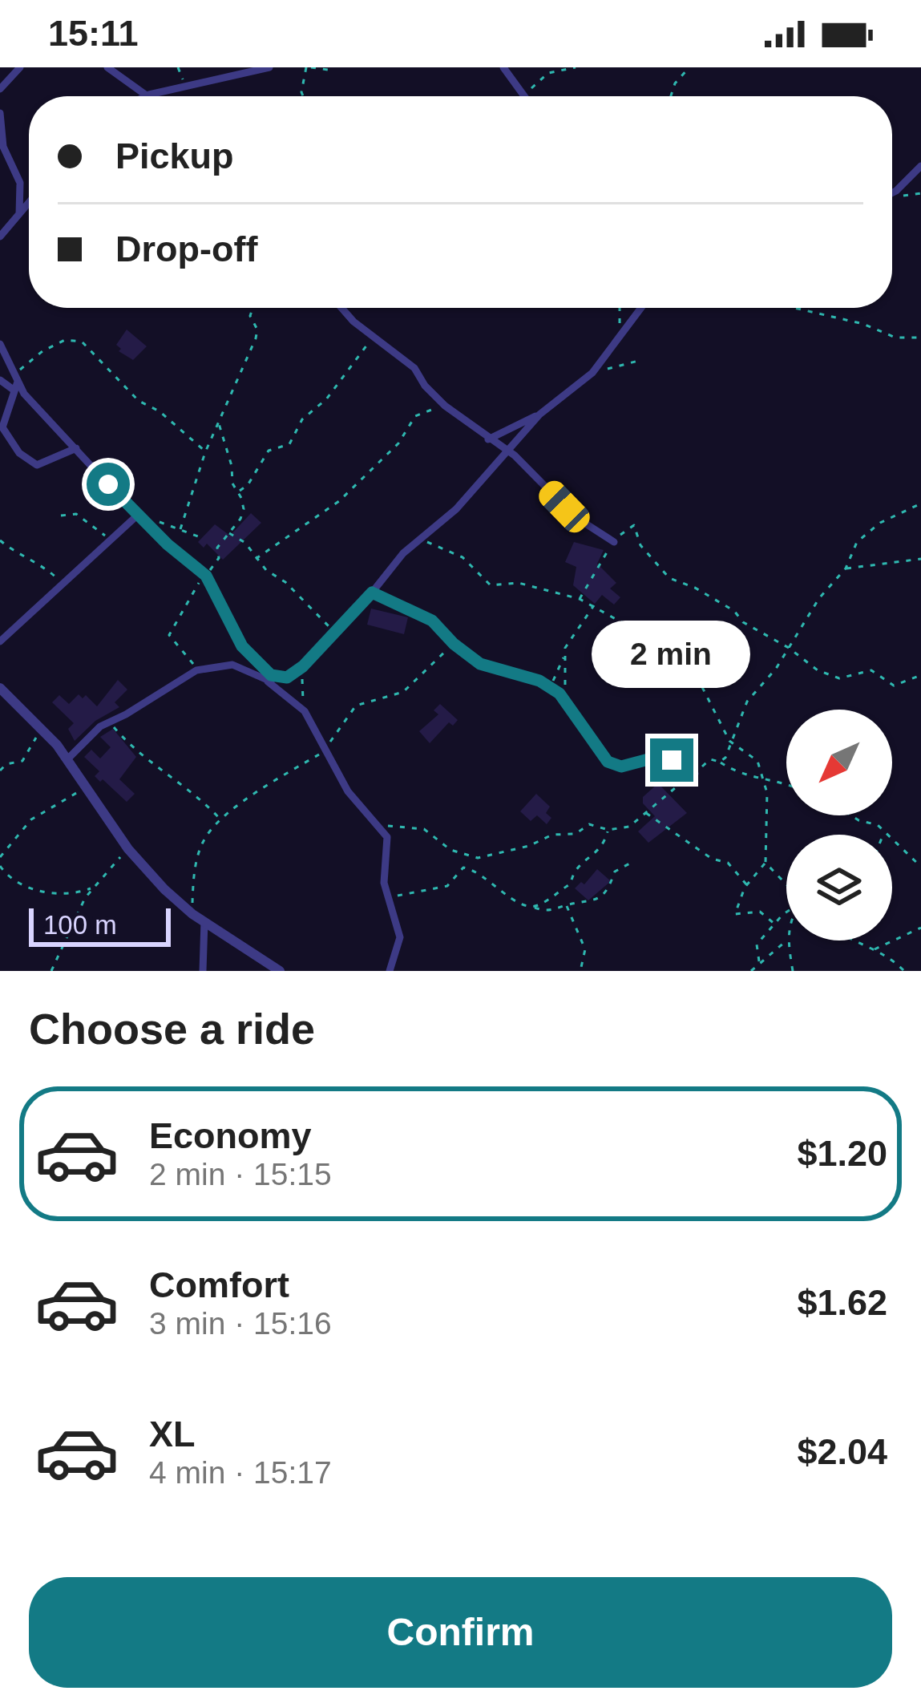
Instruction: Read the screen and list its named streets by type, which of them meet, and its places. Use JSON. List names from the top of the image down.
{
  "scale_bar": "100 m",
  "north": "bottom left",
  "page": {
    "status": "15:11",
    "banner": ["Pickup", "Drop-off"],
    "bubble": "2 min",
    "scale": "100 m",
    "heading": "Choose a ride",
    "list": [
      {
        "name": "Economy",
        "note": "2 min · 15:15",
        "value": "$1.20"
      },
      {
        "name": "Comfort",
        "note": "3 min · 15:16",
        "value": "$1.62"
      },
      {
        "name": "XL",
        "note": "4 min · 15:17",
        "value": "$2.04"
      }
    ],
    "buttons": "Confirm"
  }
}
